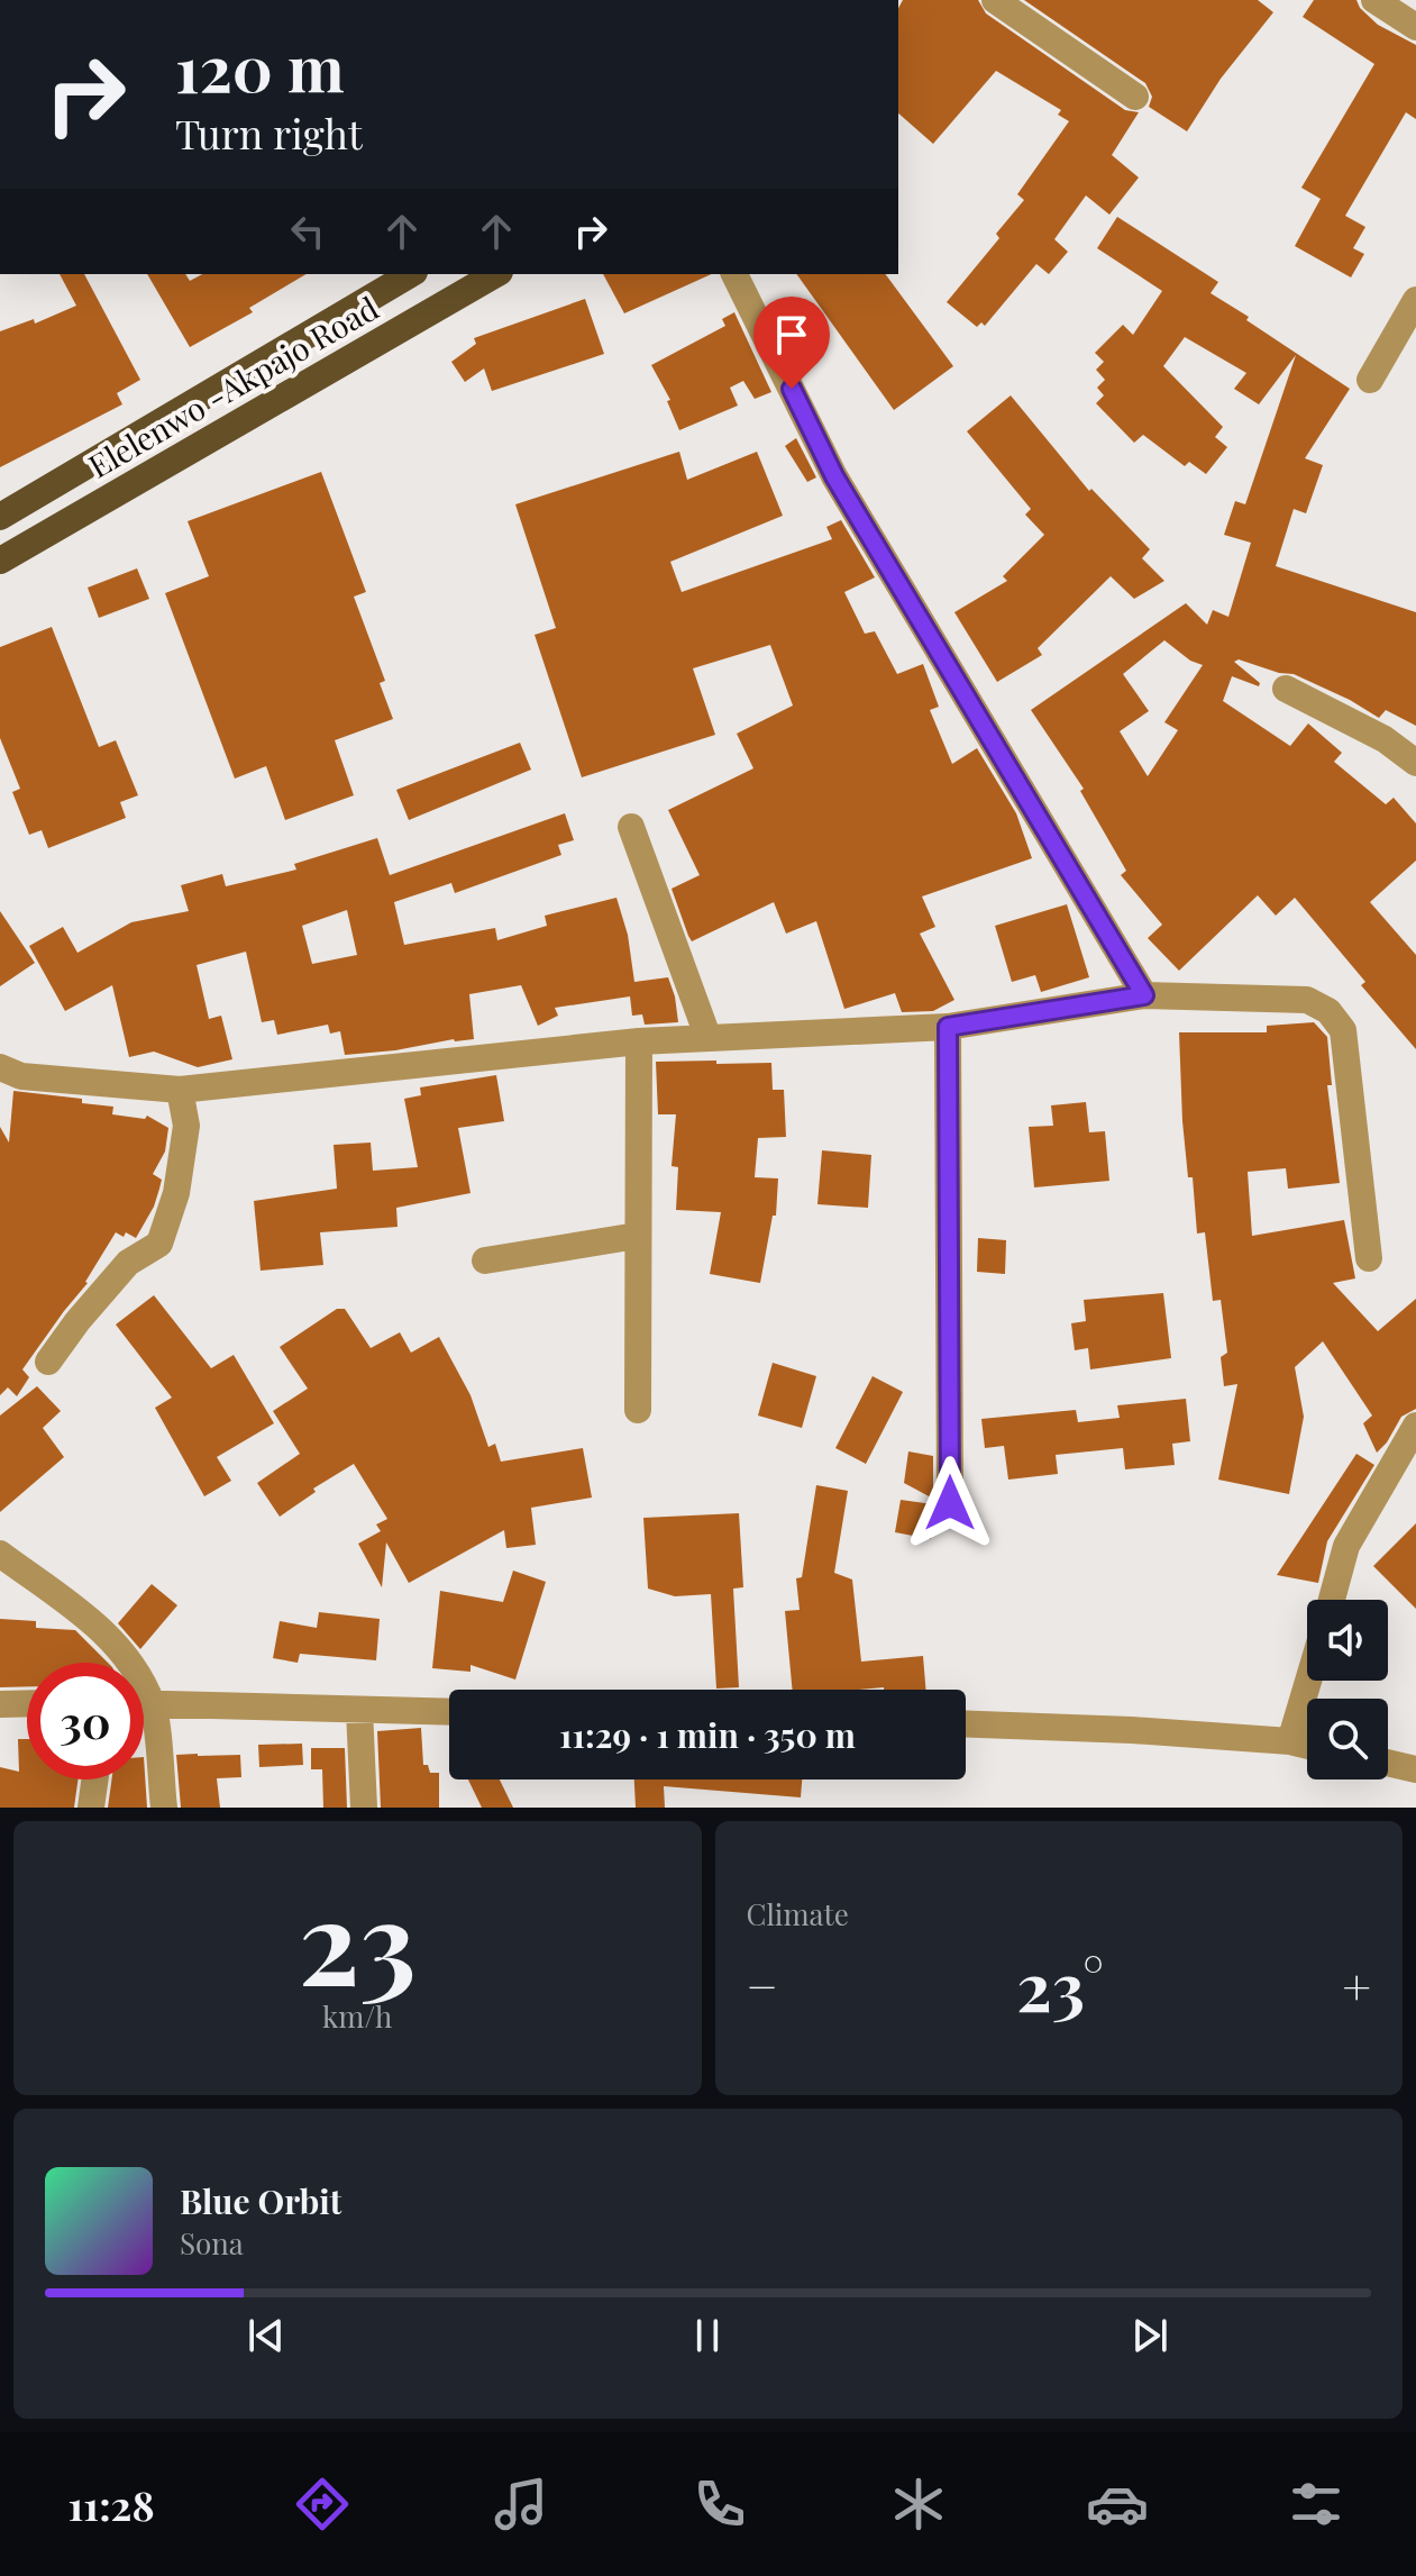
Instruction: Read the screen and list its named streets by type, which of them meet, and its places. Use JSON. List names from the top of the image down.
{
  "streets": {
    "main road": ["Elelenwo -Akpajo Road"]
  },
  "page": {
    "turn": ["120 m", "Turn right"],
    "limit": "30",
    "trip": "11:29 · 1 min · 350 m",
    "tile": [
      ["23", "km/h"],
      "Climate"
    ],
    "heat": ["−", "23°", "+"],
    "song": ["Blue Orbit", "Sona"],
    "tabs": "11:28"
  }
}
